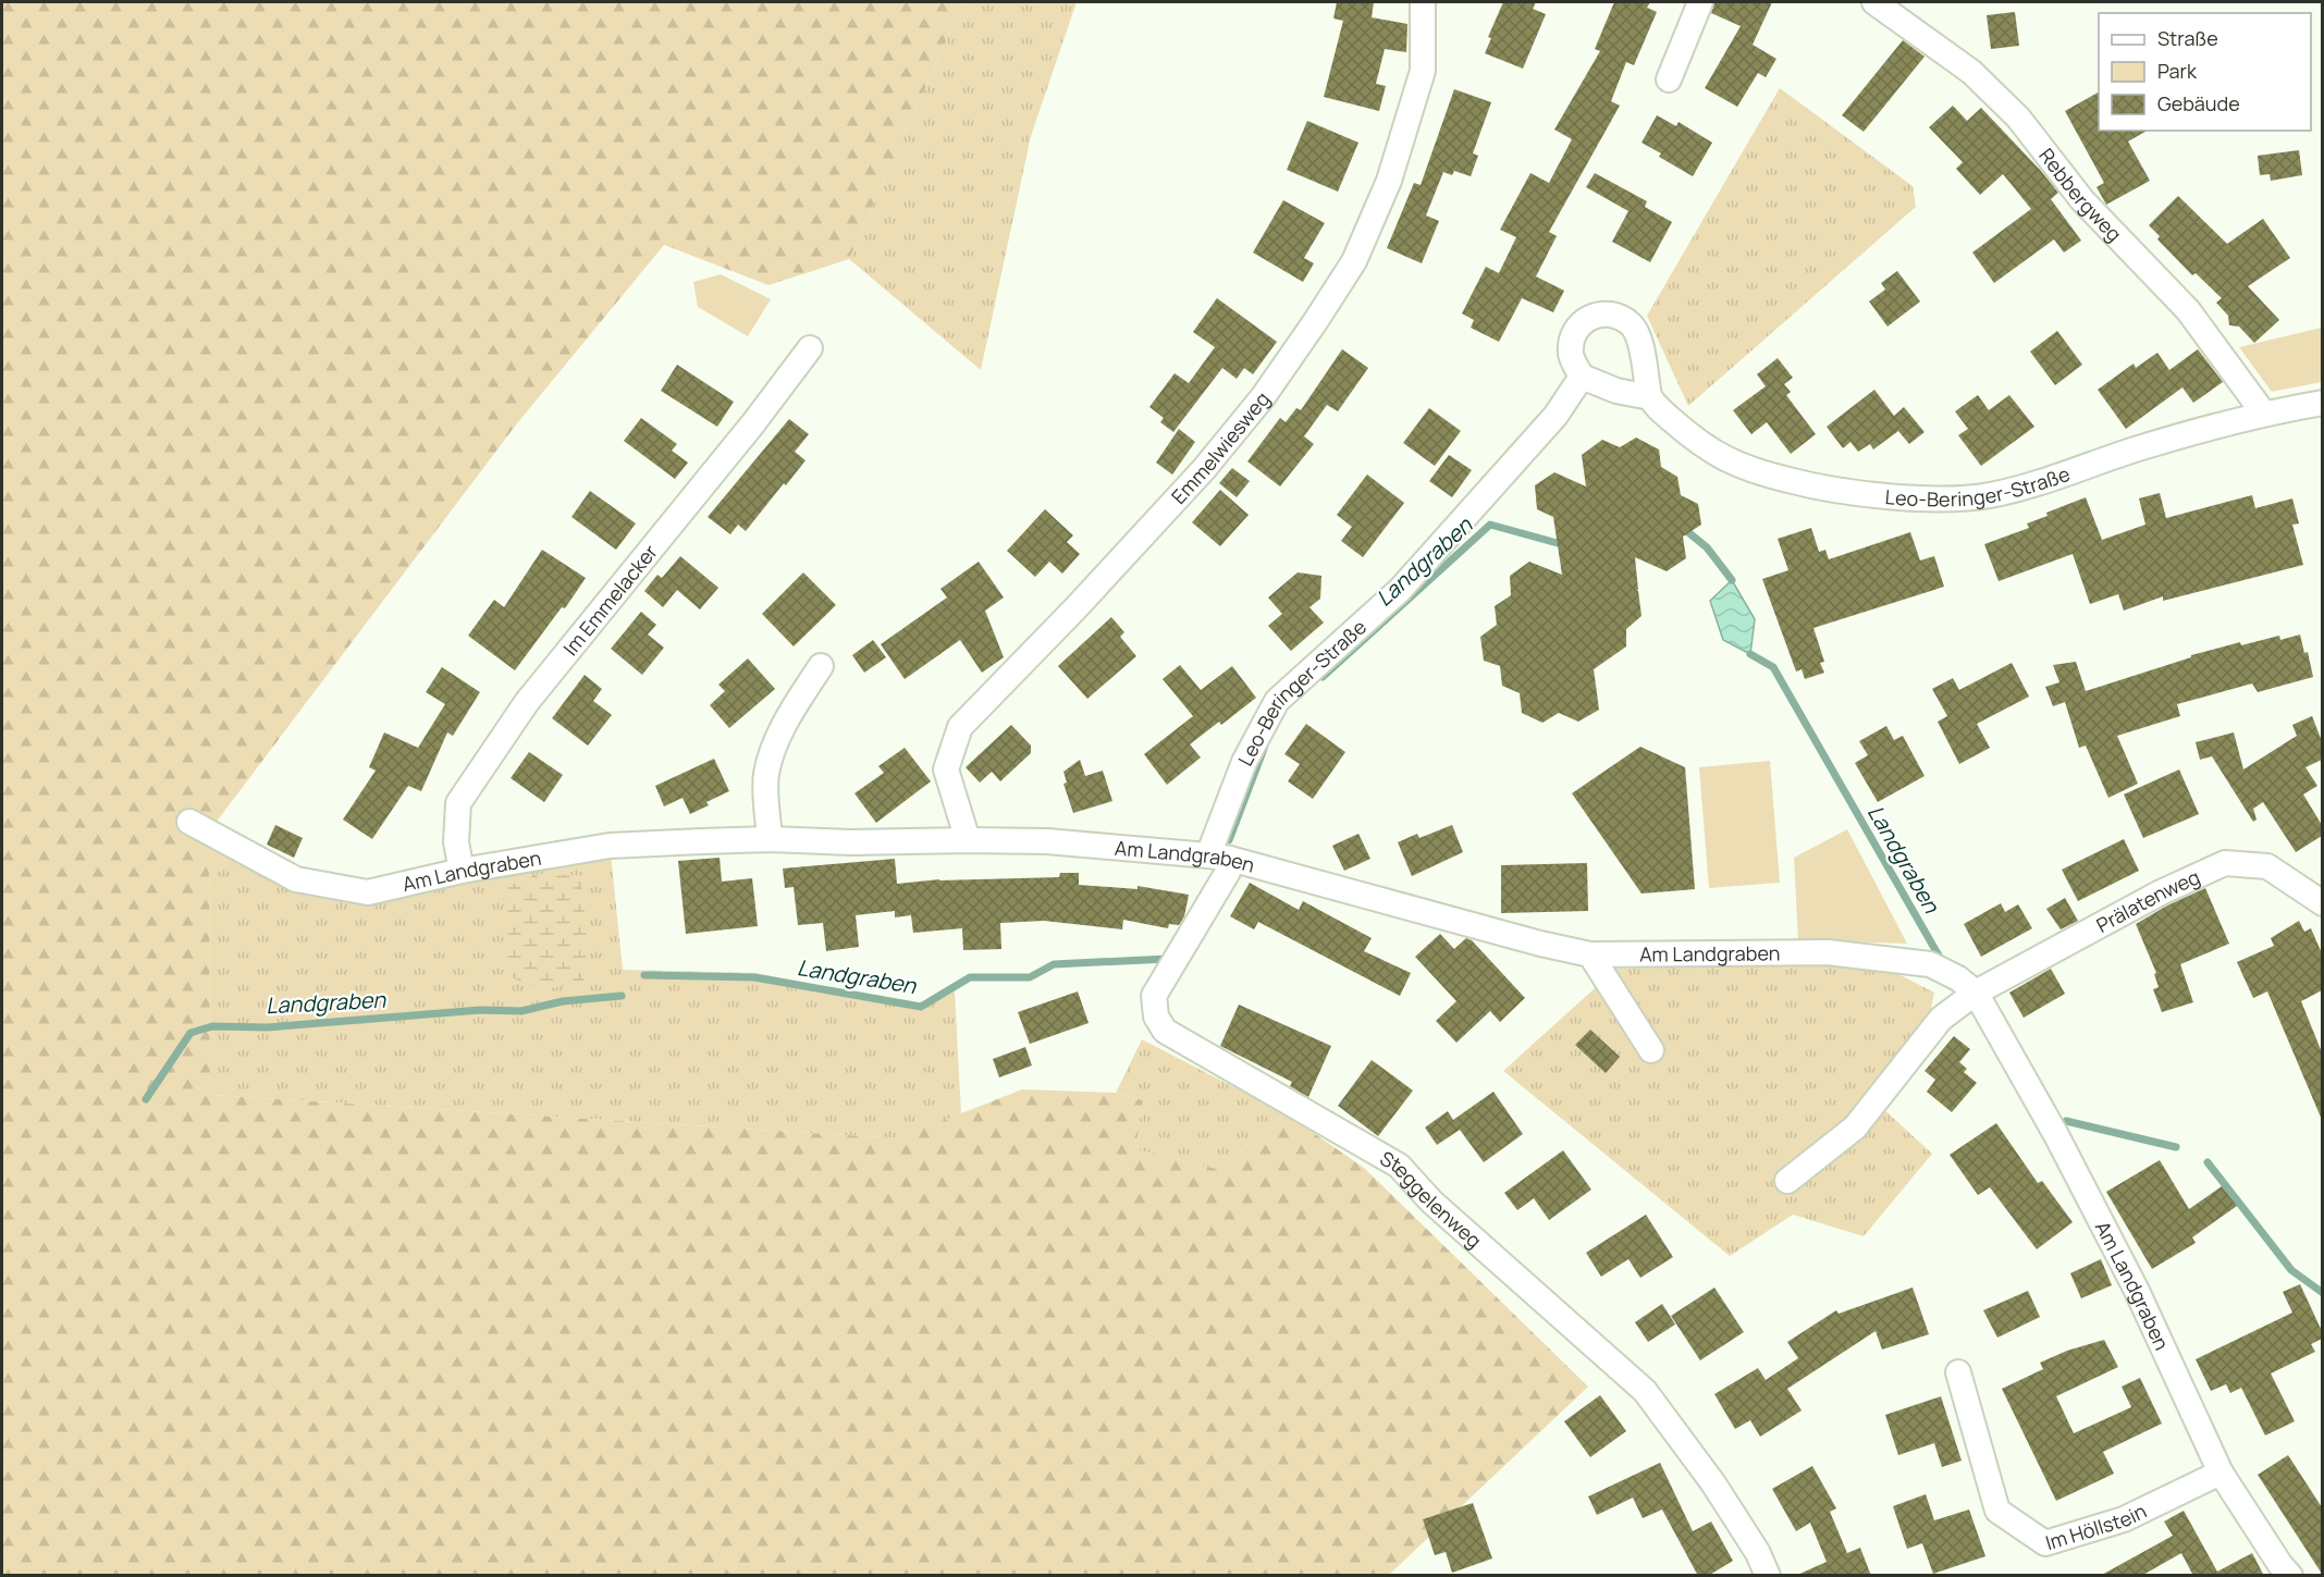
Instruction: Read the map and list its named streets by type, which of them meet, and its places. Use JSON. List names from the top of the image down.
{
  "streets": {
    "street": [
      "Rebbergweg",
      "Emmelwiesweg",
      "Leo-Beringer-Straße",
      "Im Emmelacker",
      "Am Landgraben",
      "Prälatenweg",
      "Steggelenweg",
      "Im Höllstein"
    ]
  },
  "crossings": [
    ["Rebbergweg", "Leo-Beringer-Straße"],
    ["Emmelwiesweg", "Am Landgraben"],
    ["Leo-Beringer-Straße", "Am Landgraben"],
    ["Leo-Beringer-Straße", "Steggelenweg"],
    ["Im Emmelacker", "Am Landgraben"],
    ["Am Landgraben", "Prälatenweg"],
    ["Am Landgraben", "Steggelenweg"],
    ["Am Landgraben", "Im Höllstein"]
  ],
  "water": ["Landgraben"],
  "legend": ["Straße", "Park", "Gebäude"]
}
